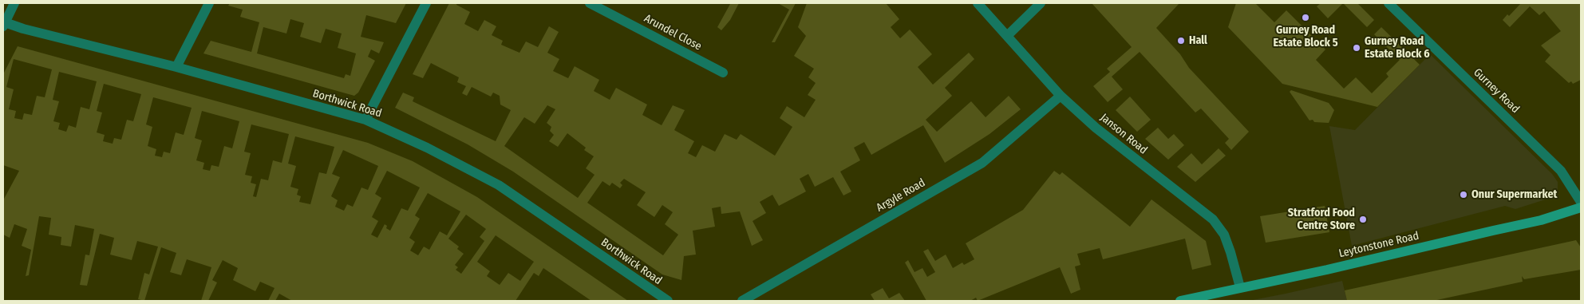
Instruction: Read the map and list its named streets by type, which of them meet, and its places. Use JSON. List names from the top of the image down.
{
  "streets": {
    "street": [
      "Arundel Close",
      "Gurney Road",
      "Borthwick Road",
      "Janson Road",
      "Argyle Road",
      "Leytonstone Road"
    ]
  },
  "crossings": [
    ["Janson Road", "Argyle Road"],
    ["Janson Road", "Leytonstone Road"]
  ],
  "places": [
    "Gurney Road Estate Block 5",
    "Hall",
    "Gurney Road Estate Block 6",
    "Onur Supermarket",
    "Stratford Food Centre Store"
  ]
}
